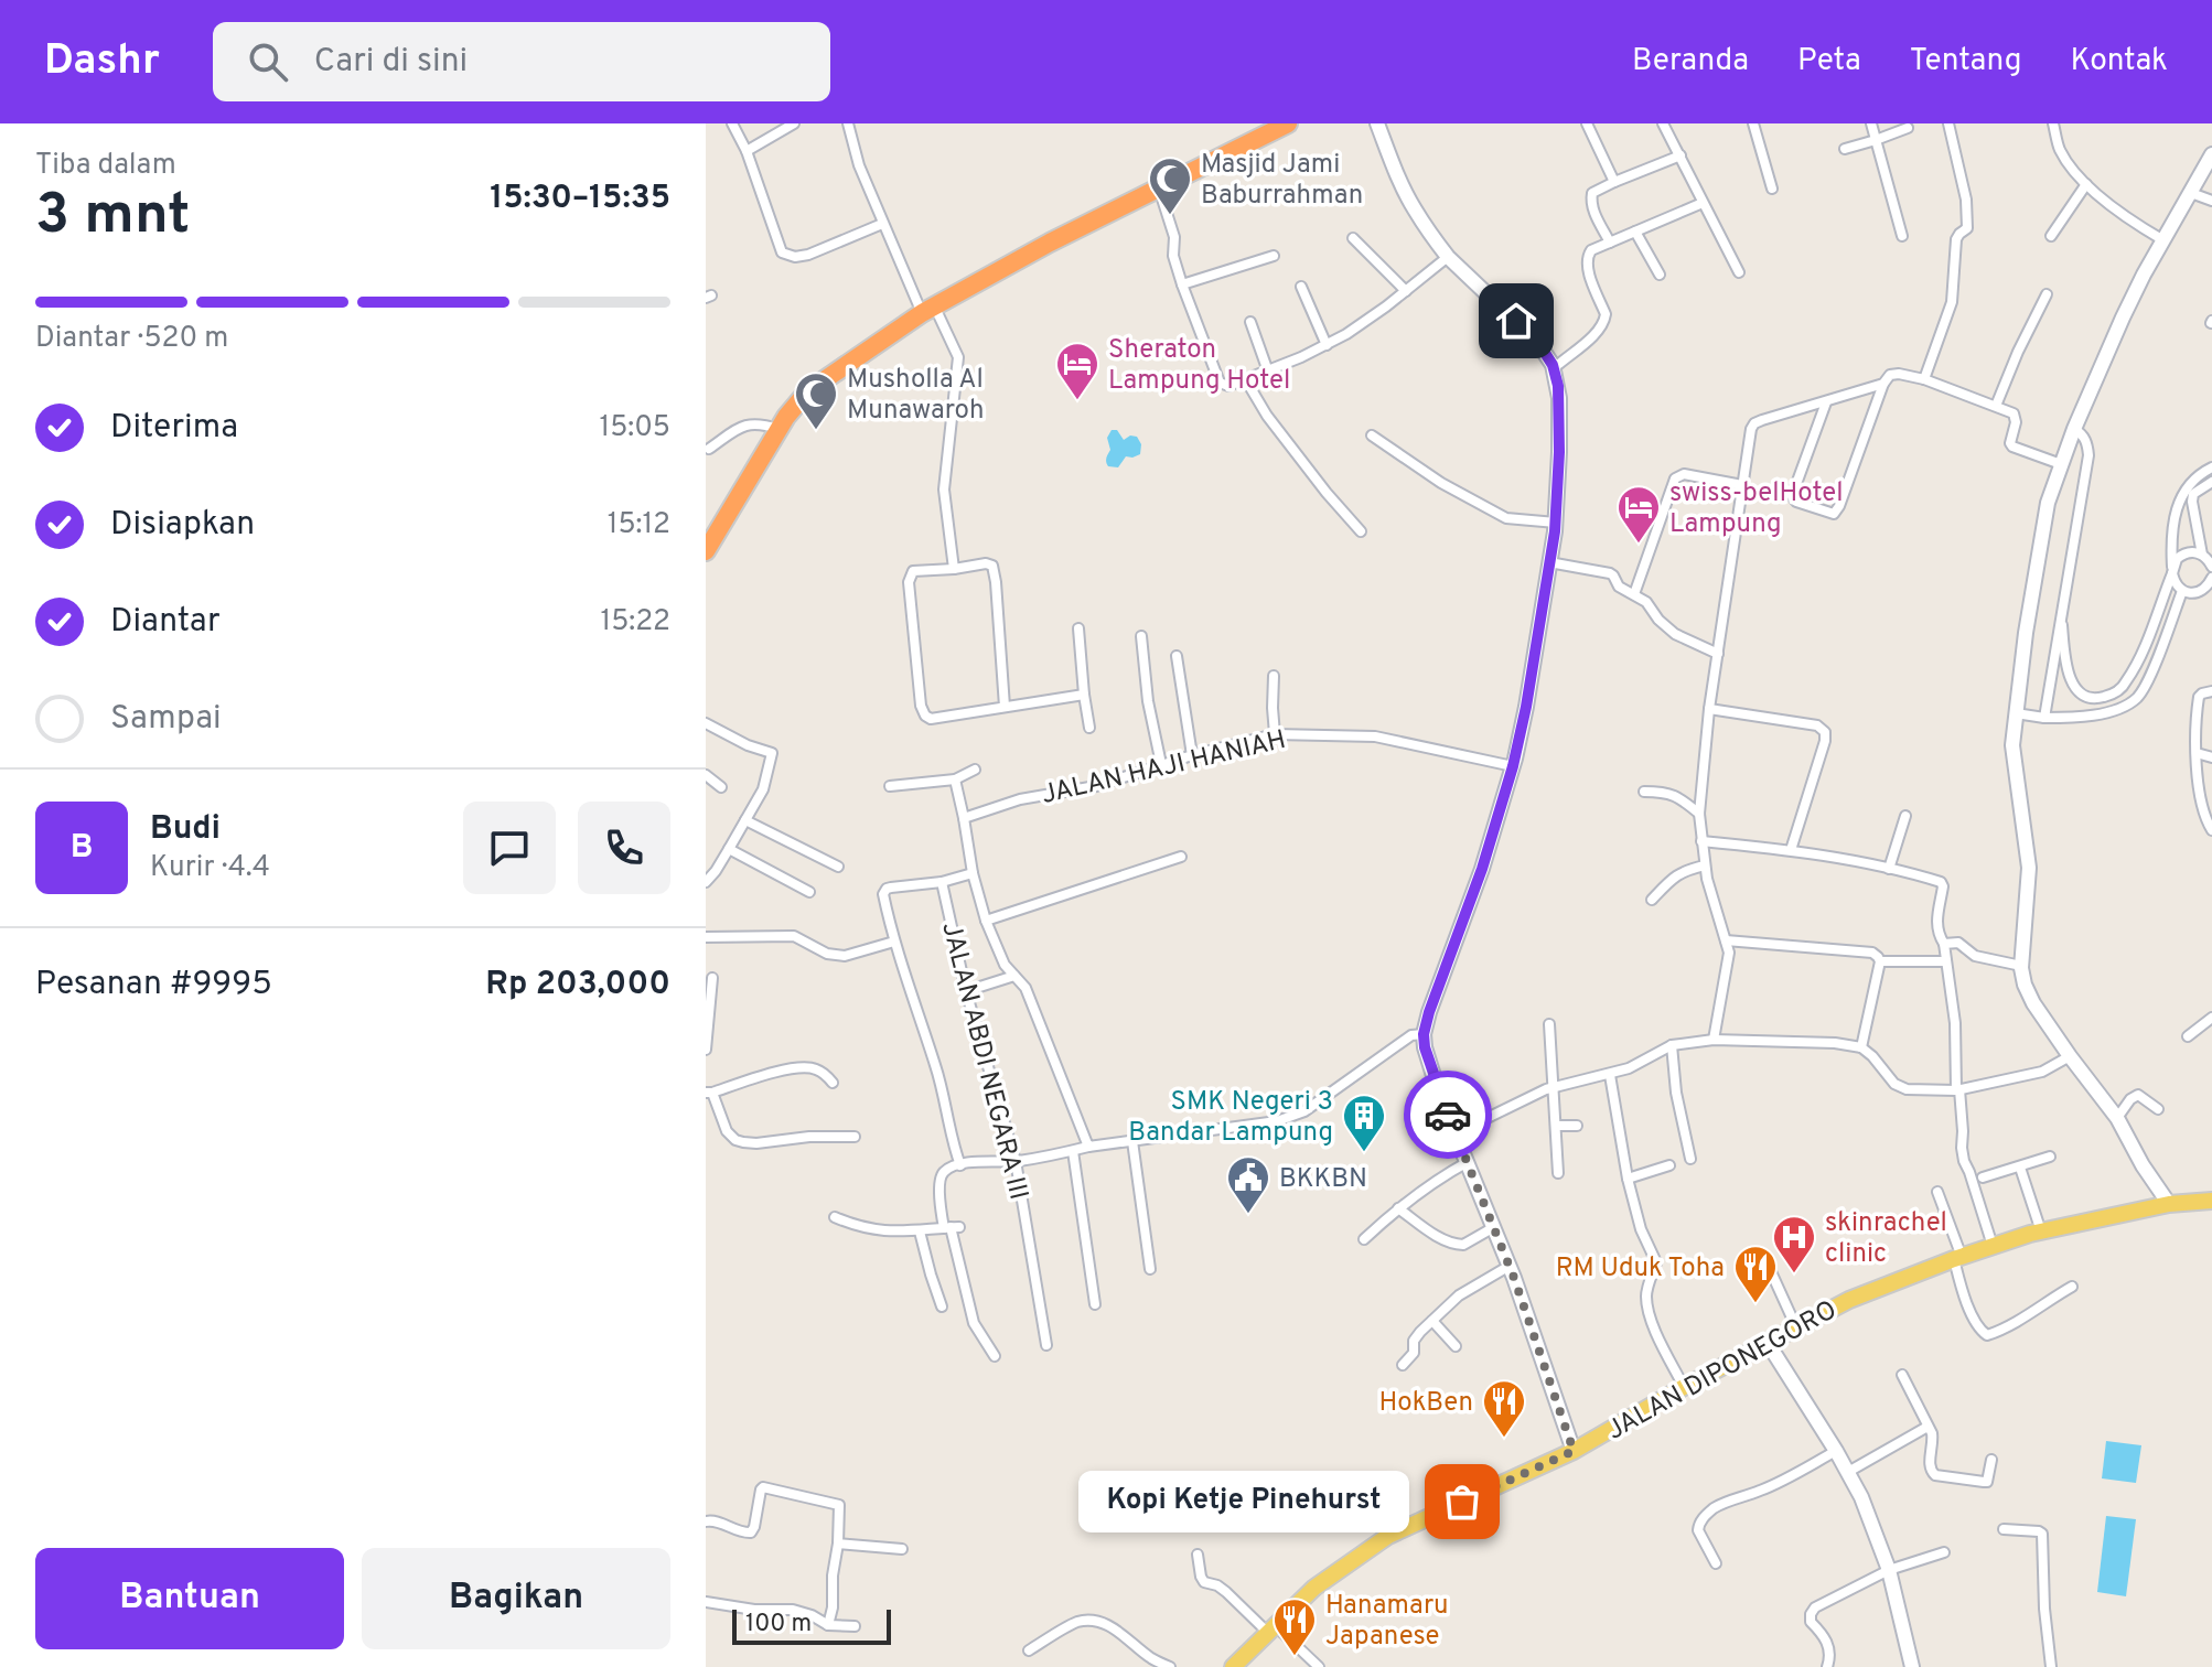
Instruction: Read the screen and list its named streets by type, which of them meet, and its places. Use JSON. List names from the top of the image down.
{
  "streets": {
    "main road": ["JALAN DIPONEGORO"],
    "street": ["JALAN HAJI HANIAH", "JALAN ABDI NEGARA III"]
  },
  "places": {
    "mosque": ["Masjid Jami Baburrahman", "Musholla Al Munawaroh"],
    "hotel": ["Sheraton Lampung Hotel", "swiss-belHotel Lampung"],
    "building": ["SMK Negeri 3 Bandar Lampung"],
    "public building": ["BKKBN"],
    "hospital": ["skinrachel clinic"],
    "restaurant": ["RM Uduk Toha", "HokBen", "Hanamaru Japanese"],
    "other": ["Kopi Ketje Pinehurst"]
  },
  "scale_bar": "100 m",
  "page": {
    "header": "Dashr",
    "search": "Cari di sini",
    "nav": [
      "Beranda",
      "Peta",
      "Tentang",
      "Kontak"
    ],
    "heading": ["3 mnt", "Tiba dalam", "15:30–15:35"],
    "panel": [
      "Budi",
      "Kurir · 4.4",
      "Pesanan #9995",
      "Rp 203,000"
    ],
    "bar": "Diantar · 520 m",
    "list": [
      ["Diterima", "15:05"],
      ["Disiapkan", "15:12"],
      ["Diantar", "15:22"],
      "Sampai"
    ],
    "round": "B",
    "bubble": "Kopi Ketje Pinehurst",
    "buttons": ["Bantuan", "Bagikan"],
    "scale": "100 m"
  }
}
